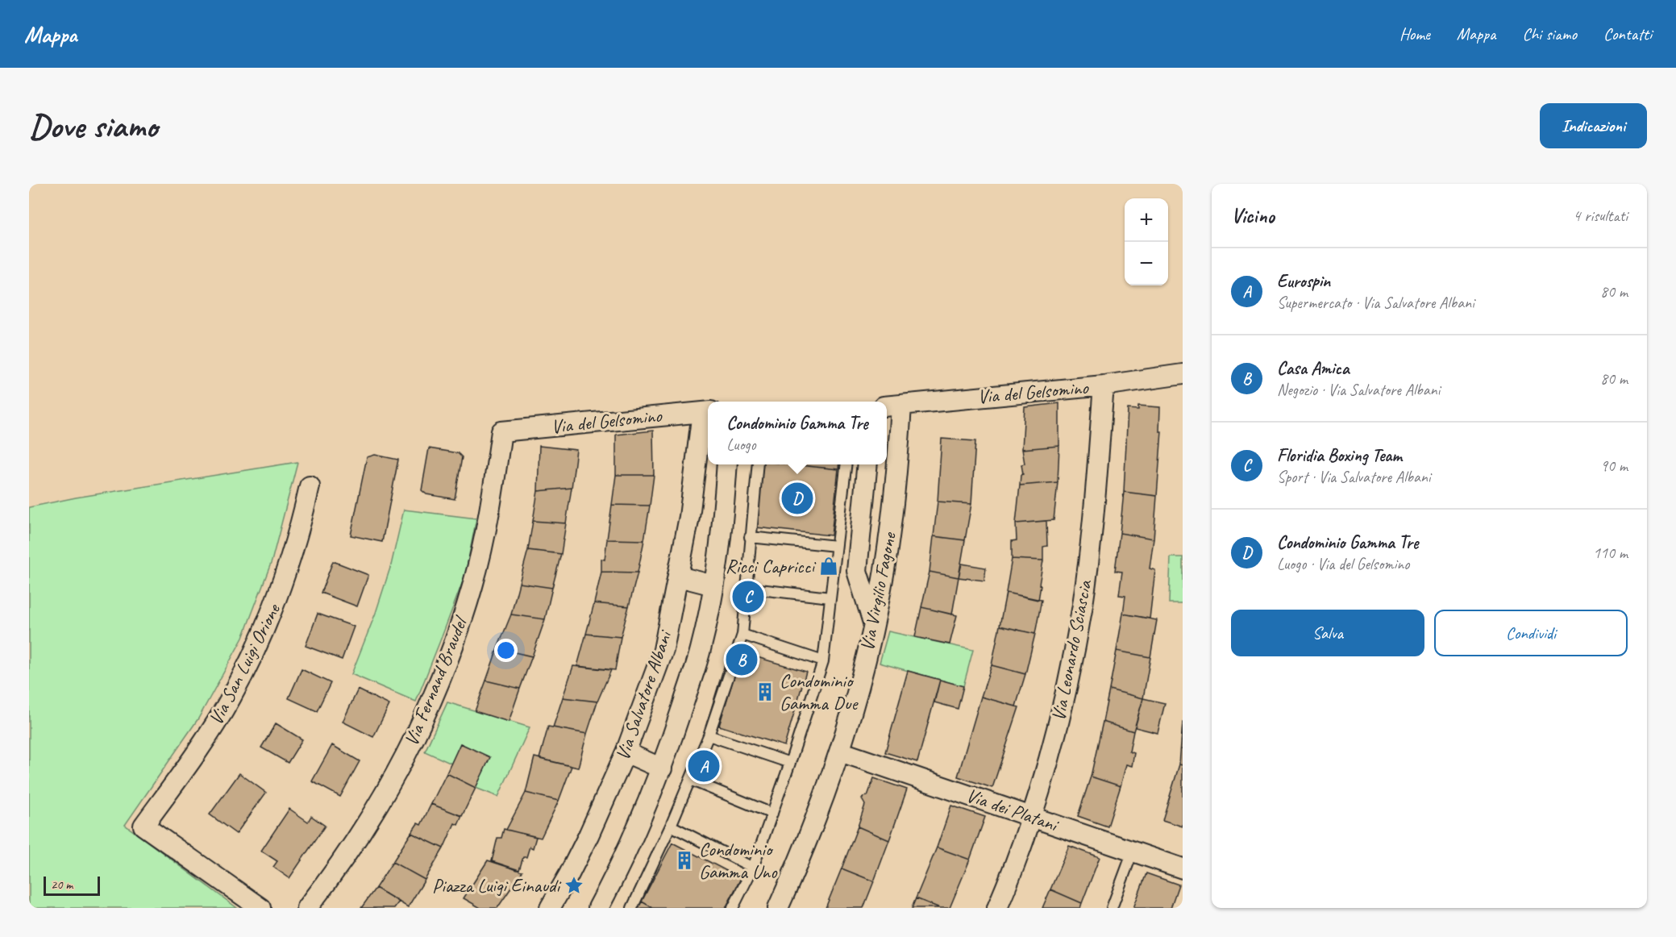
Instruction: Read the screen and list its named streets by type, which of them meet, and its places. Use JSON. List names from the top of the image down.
{
  "streets": {
    "street": [
      "Via del Gelsomino",
      "Via Virgilio Fagone",
      "Via Leonardo Sciascia",
      "Via San Luigi Orione",
      "Via Fernand Braudel",
      "Via Salvatore Albani",
      "Via dei Platani"
    ]
  },
  "crossings": [
    ["Via del Gelsomino", "Via Virgilio Fagone"],
    ["Via del Gelsomino", "Via Leonardo Sciascia"],
    ["Via del Gelsomino", "Via Fernand Braudel"],
    ["Via del Gelsomino", "Via Salvatore Albani"],
    ["Via Virgilio Fagone", "Via dei Platani"],
    ["Via Leonardo Sciascia", "Via dei Platani"]
  ],
  "places": {
    "shop": ["Ricci Capricci"],
    "building": ["Condominio Gamma Due", "Condominio Gamma Uno"],
    "place": ["Piazza Luigi Einaudi"]
  },
  "scale_bar": "20 m",
  "page": {
    "header": "Mappa",
    "nav": [
      "Home",
      "Mappa",
      "Chi siamo",
      "Contatti"
    ],
    "buttons": [
      "Indicazioni",
      ["Salva", "Condividi"]
    ],
    "title": "Dove siamo",
    "heading": ["Vicino", "4 risultati"],
    "map_buttons": ["+", "−"],
    "list": [
      {
        "mark": "A",
        "name": "Eurospin",
        "note": "Supermercato · Via Salvatore Albani",
        "value": "80 m"
      },
      {
        "mark": "B",
        "name": "Casa Amica",
        "note": "Negozio · Via Salvatore Albani",
        "value": "80 m"
      },
      {
        "mark": "C",
        "name": "Floridia Boxing Team",
        "note": "Sport · Via Salvatore Albani",
        "value": "90 m"
      },
      {
        "mark": "D",
        "name": "Condominio Gamma Tre",
        "note": "Luogo · Via del Gelsomino",
        "value": "110 m"
      }
    ],
    "popup": ["Condominio Gamma Tre", "Luogo"],
    "pins": [
      "D",
      "C",
      "B",
      "A"
    ],
    "scale": "20 m"
  }
}
